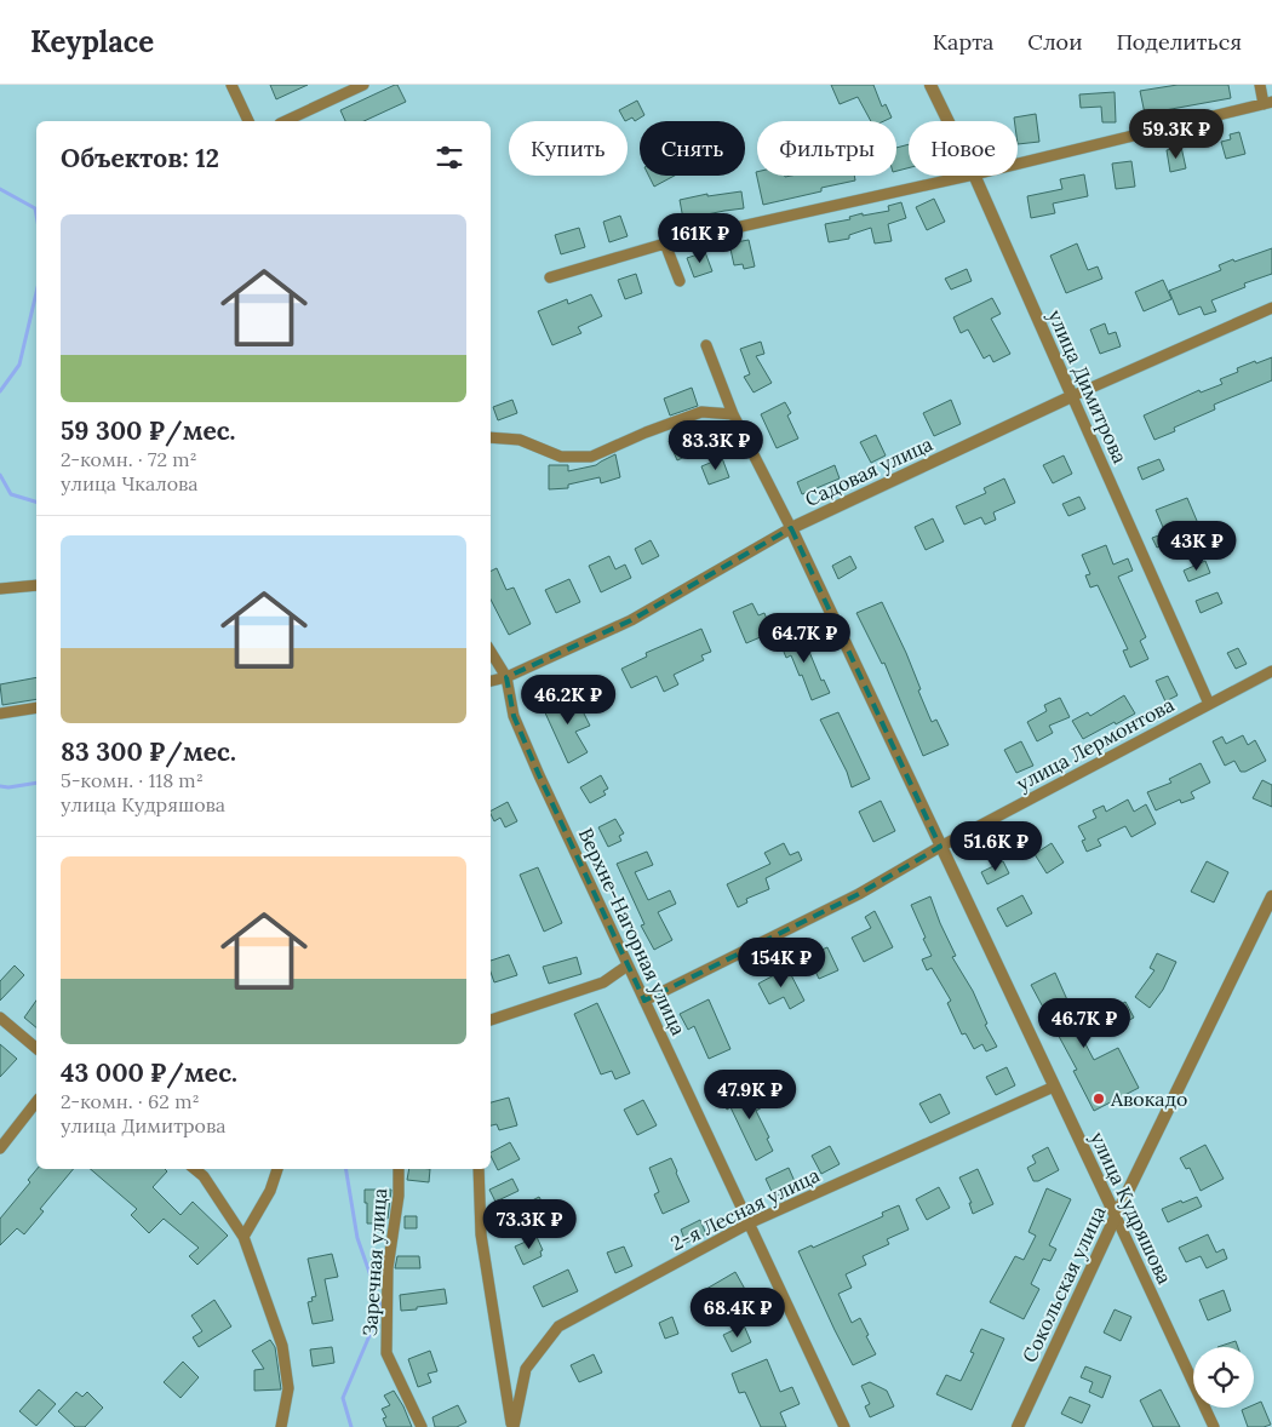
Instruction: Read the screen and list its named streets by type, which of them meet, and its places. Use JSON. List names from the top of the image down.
{
  "streets": {
    "street": [
      "улица Димитрова",
      "Садовая улица",
      "улица Лермонтова",
      "Верхне-Нагорная улица",
      "улица Кудряшова",
      "2-я Лесная улица",
      "Заречная улица",
      "Сокольская улица"
    ]
  },
  "crossings": [
    ["улица Димитрова", "Садовая улица"],
    ["улица Димитрова", "улица Лермонтова"],
    ["Садовая улица", "Верхне-Нагорная улица"],
    ["Садовая улица", "улица Кудряшова"],
    ["улица Лермонтова", "Верхне-Нагорная улица"],
    ["улица Лермонтова", "улица Кудряшова"],
    ["Верхне-Нагорная улица", "2-я Лесная улица"],
    ["улица Кудряшова", "2-я Лесная улица"],
    ["улица Кудряшова", "Сокольская улица"]
  ],
  "places": ["Авокадо"],
  "page": {
    "header": "Keyplace",
    "nav": ["Карта", "Слои", "Поделиться"],
    "price": [
      "59.3K ₽",
      "161K ₽",
      "83.3K ₽",
      "43K ₽",
      "64.7K ₽",
      "46.2K ₽",
      "51.6K ₽",
      "154K ₽",
      "46.7K ₽",
      "47.9K ₽",
      "73.3K ₽",
      "68.4K ₽"
    ],
    "chip": [
      "Купить",
      "Снять",
      "Фильтры",
      "Новое"
    ],
    "heading": "Объектов: 12",
    "list": [
      {
        "name": "59 300 ₽/мес.",
        "note": "2-комн. · 72 m² · улица Чкалова"
      },
      {
        "name": "83 300 ₽/мес.",
        "note": "5-комн. · 118 m² · улица Кудряшова"
      },
      {
        "name": "43 000 ₽/мес.",
        "note": "2-комн. · 62 m² · улица Димитрова"
      }
    ]
  }
}
